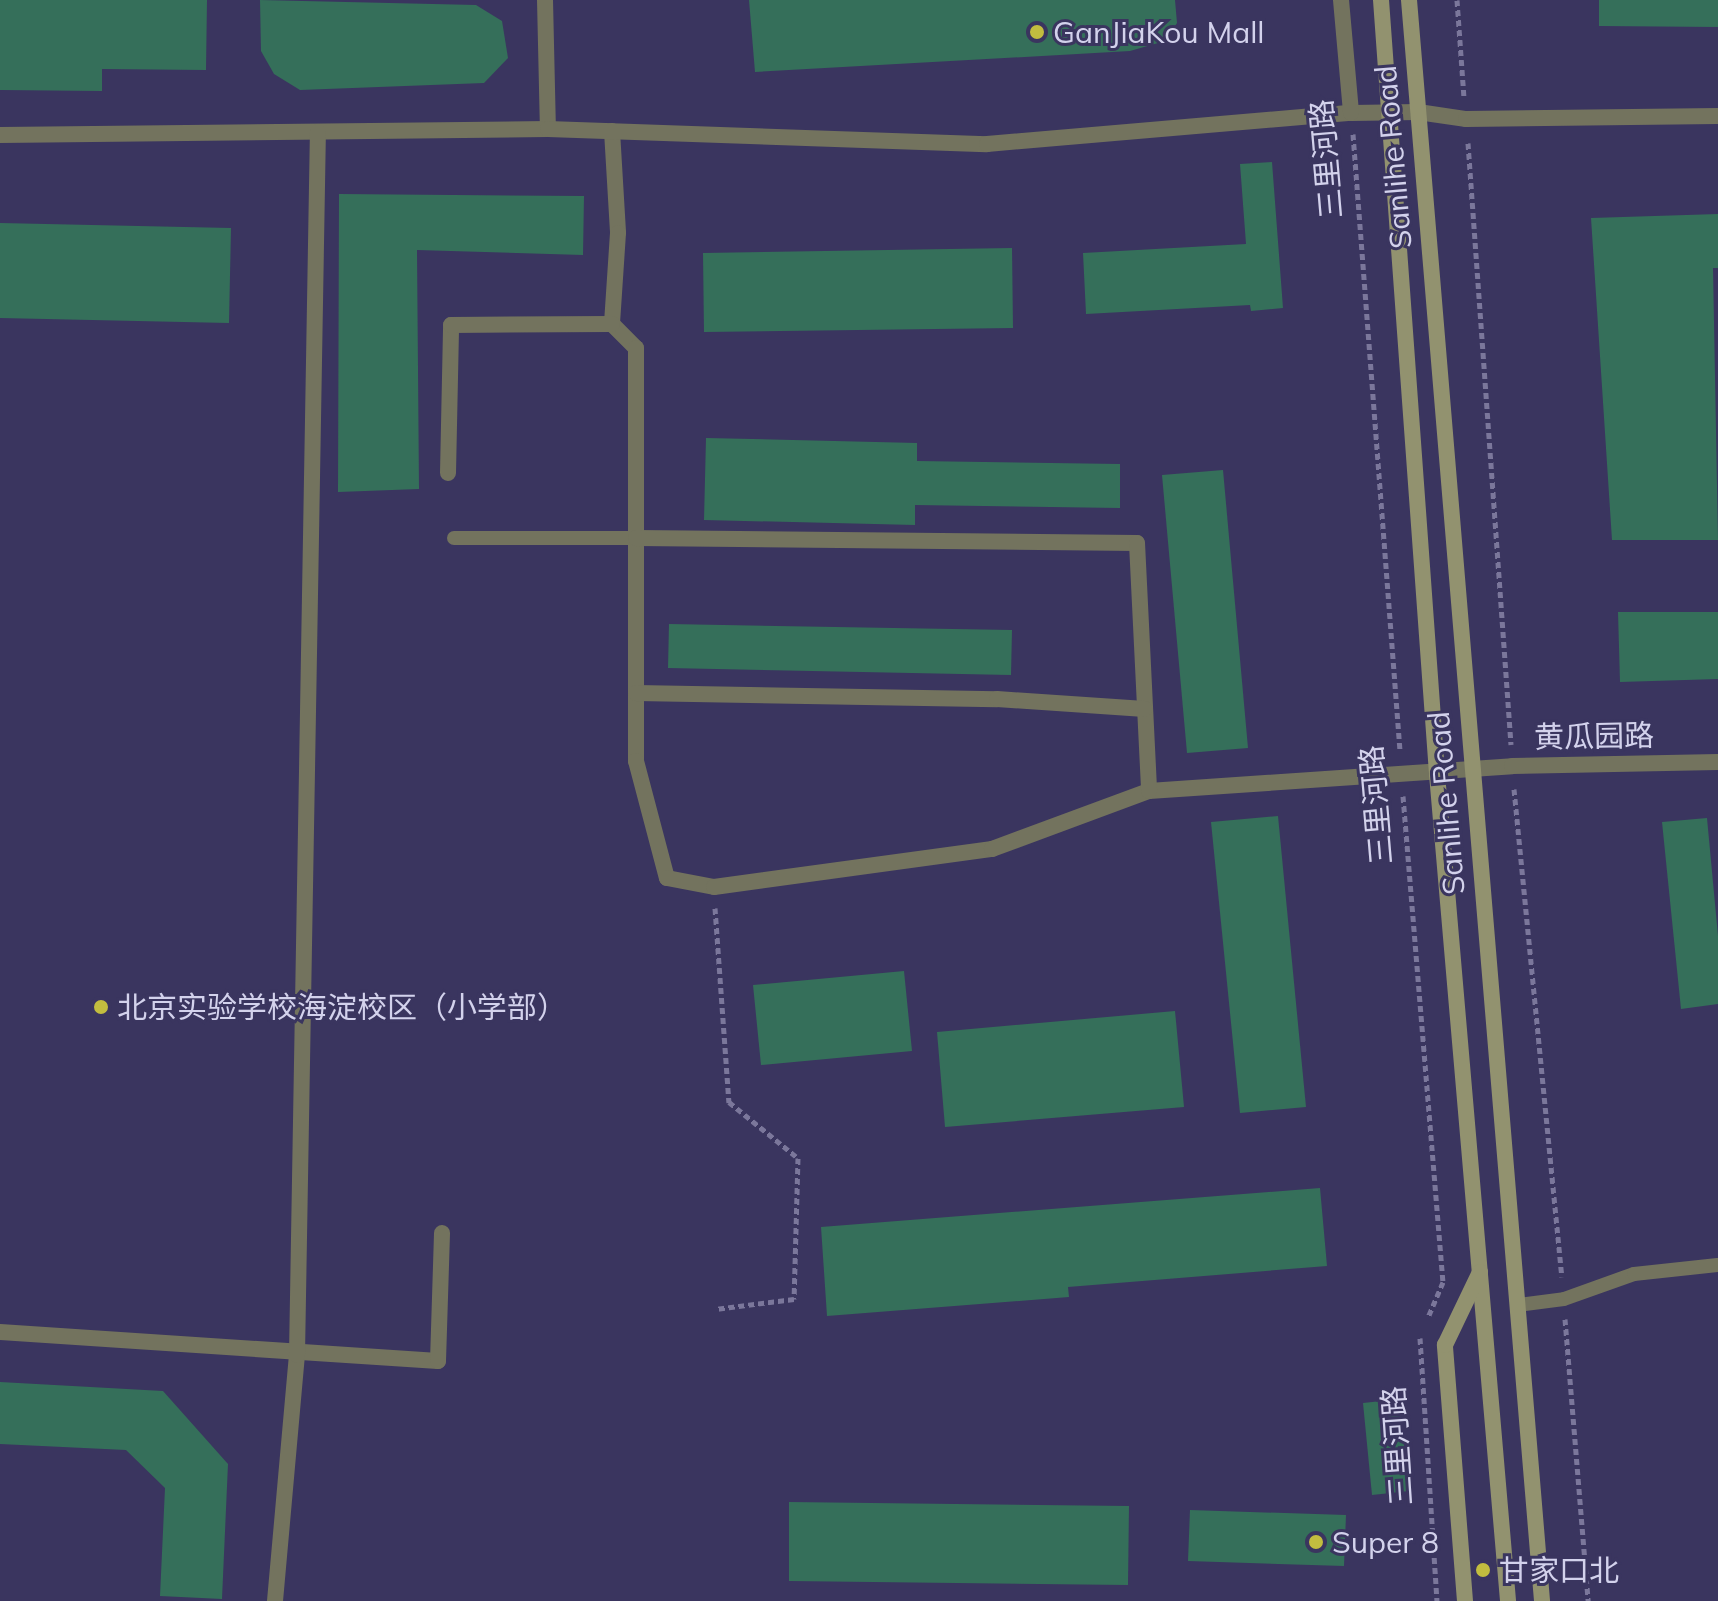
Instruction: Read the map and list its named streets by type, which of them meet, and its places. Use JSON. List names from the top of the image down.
{
  "streets": {
    "main road": ["Sanlihe Road", "三里河路"],
    "street": ["黄瓜园路"]
  },
  "crossings": [
    ["Sanlihe Road", "三里河路"],
    ["Sanlihe Road", "黄瓜园路"],
    ["三里河路", "黄瓜园路"]
  ],
  "places": [
    "GanJiaKou Mall",
    "北京实验学校海淀校区（小学部）",
    "Super 8",
    "甘家口北"
  ]
}
